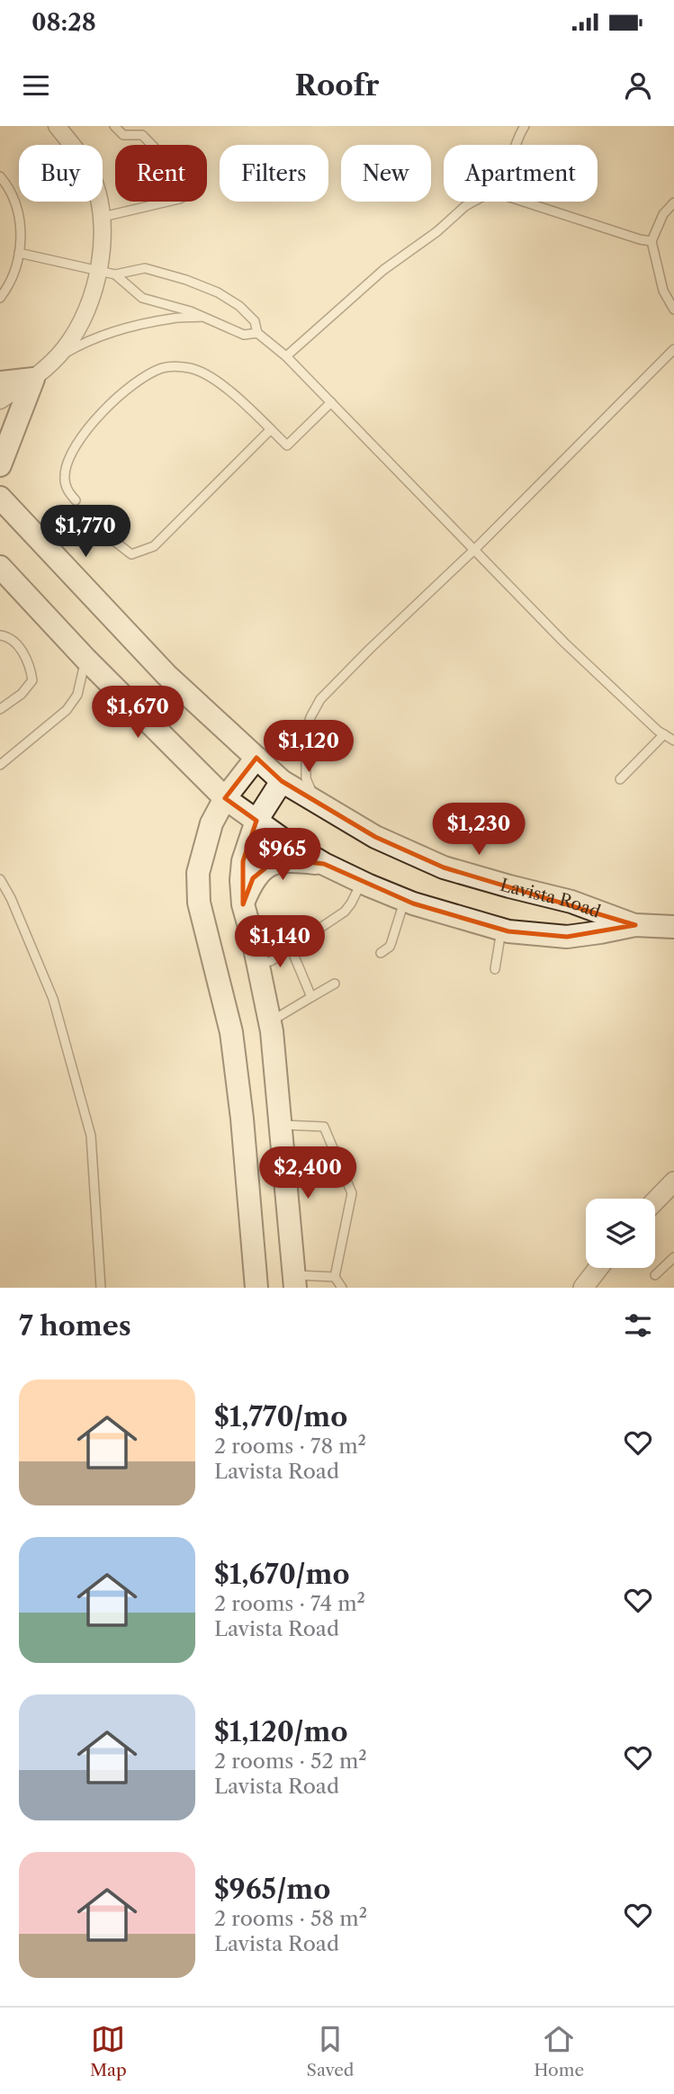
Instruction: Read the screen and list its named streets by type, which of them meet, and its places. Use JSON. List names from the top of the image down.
{
  "streets": {
    "main road": ["Lavista Road"]
  },
  "page": {
    "status": "08:28",
    "header": "Roofr",
    "chip": [
      "Buy",
      "Rent",
      "Filters",
      "New",
      "Apartment"
    ],
    "price": [
      "$1,770",
      "$1,670",
      "$1,120",
      "$1,230",
      "$965",
      "$1,140",
      "$2,400"
    ],
    "heading": "7 homes",
    "list": [
      {
        "name": "$1,770/mo",
        "note": "2 rooms · 78 m² · Lavista Road"
      },
      {
        "name": "$1,670/mo",
        "note": "2 rooms · 74 m² · Lavista Road"
      },
      {
        "name": "$1,120/mo",
        "note": "2 rooms · 52 m² · Lavista Road"
      },
      {
        "name": "$965/mo",
        "note": "2 rooms · 58 m² · Lavista Road"
      }
    ],
    "tabs": ["Map", "Saved", "Home"]
  }
}
